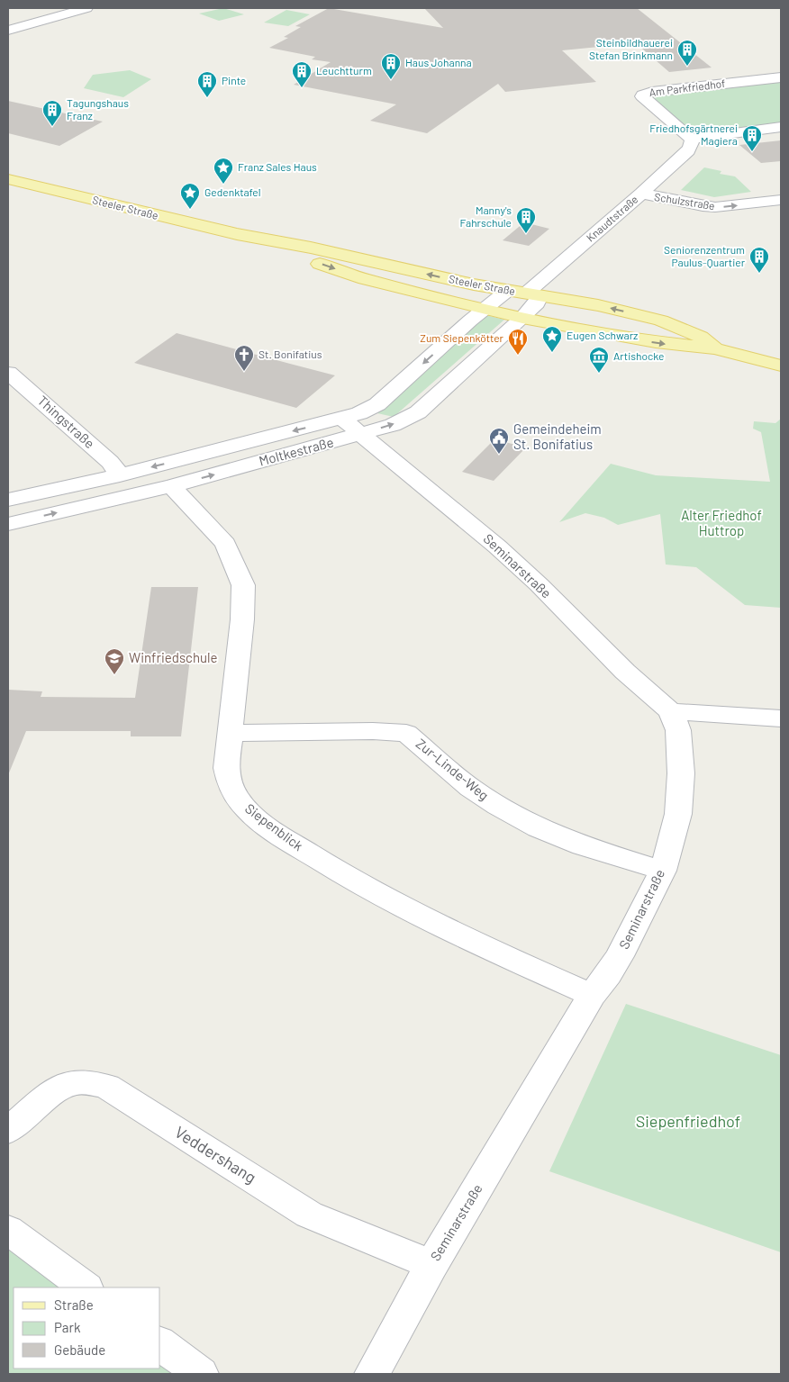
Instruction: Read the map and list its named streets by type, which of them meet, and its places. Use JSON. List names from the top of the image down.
{
  "streets": {
    "main road": ["Steeler Straße"],
    "street": [
      "Am Parkfriedhof",
      "Schulzstraße",
      "Knaudtstraße",
      "Thingstraße",
      "Moltkestraße",
      "Seminarstraße",
      "Zur-Linde-Weg",
      "Siepenblick",
      "Veddershang"
    ]
  },
  "crossings": [
    ["Am Parkfriedhof", "Knaudtstraße"],
    ["Schulzstraße", "Knaudtstraße"],
    ["Steeler Straße", "Knaudtstraße"],
    ["Steeler Straße", "Moltkestraße"],
    ["Knaudtstraße", "Moltkestraße"],
    ["Thingstraße", "Moltkestraße"],
    ["Moltkestraße", "Seminarstraße"],
    ["Moltkestraße", "Siepenblick"],
    ["Seminarstraße", "Zur-Linde-Weg"],
    ["Seminarstraße", "Siepenblick"],
    ["Seminarstraße", "Veddershang"],
    ["Zur-Linde-Weg", "Siepenblick"]
  ],
  "parks": ["Alter Friedhof Huttrop", "Siepenfriedhof"],
  "places": {
    "building": [
      "Steinbildhauerei Stefan Brinkmann",
      "Haus Johanna",
      "Leuchtturm",
      "Pinte",
      "Tagungshaus Franz",
      "Friedhofsgärtnerei Magiera",
      "Manny's Fahrschule",
      "Seniorenzentrum Paulus-Quartier"
    ],
    "place": ["Franz Sales Haus", "Gedenktafel", "Eugen Schwarz"],
    "restaurant": ["Zum Siepenkötter"],
    "church": ["St. Bonifatius"],
    "museum": ["Artishocke"],
    "public building": ["Gemeindeheim St. Bonifatius"],
    "school or university": ["Winfriedschule"]
  },
  "legend": ["Straße", "Park", "Gebäude"]
}
